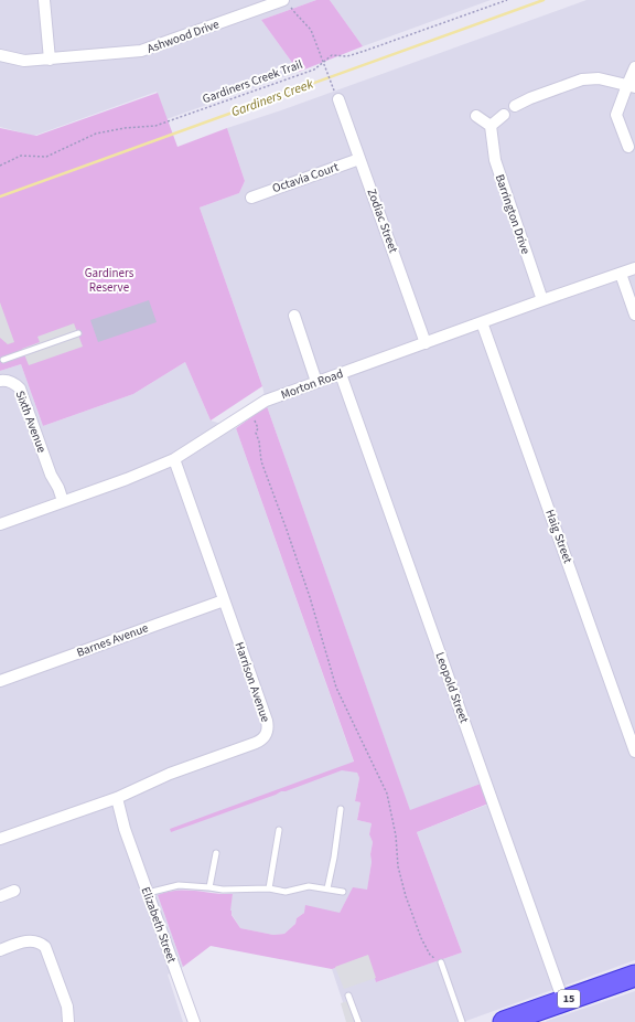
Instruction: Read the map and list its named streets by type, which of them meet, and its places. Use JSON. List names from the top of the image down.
{
  "streets": {
    "highway": ["15"],
    "street": [
      "Ashwood Drive",
      "Octavia Court",
      "Barrington Drive",
      "Zodiac Street",
      "Morton Road",
      "Sixth Avenue",
      "Haig Street",
      "Barnes Avenue",
      "Harrison Avenue",
      "Leopold Street",
      "Elizabeth Street"
    ],
    "path": ["Gardiners Creek Trail"]
  },
  "crossings": [
    ["Octavia Court", "Zodiac Street"],
    ["Barrington Drive", "Morton Road"],
    ["Zodiac Street", "Morton Road"],
    ["Morton Road", "Sixth Avenue"],
    ["Morton Road", "Haig Street"],
    ["Morton Road", "Harrison Avenue"],
    ["Morton Road", "Leopold Street"],
    ["Barnes Avenue", "Harrison Avenue"],
    ["Harrison Avenue", "Elizabeth Street"],
    ["Leopold Street", "15"]
  ],
  "water": ["Gardiners Creek"],
  "parks": ["Gardiners Reserve"]
}
